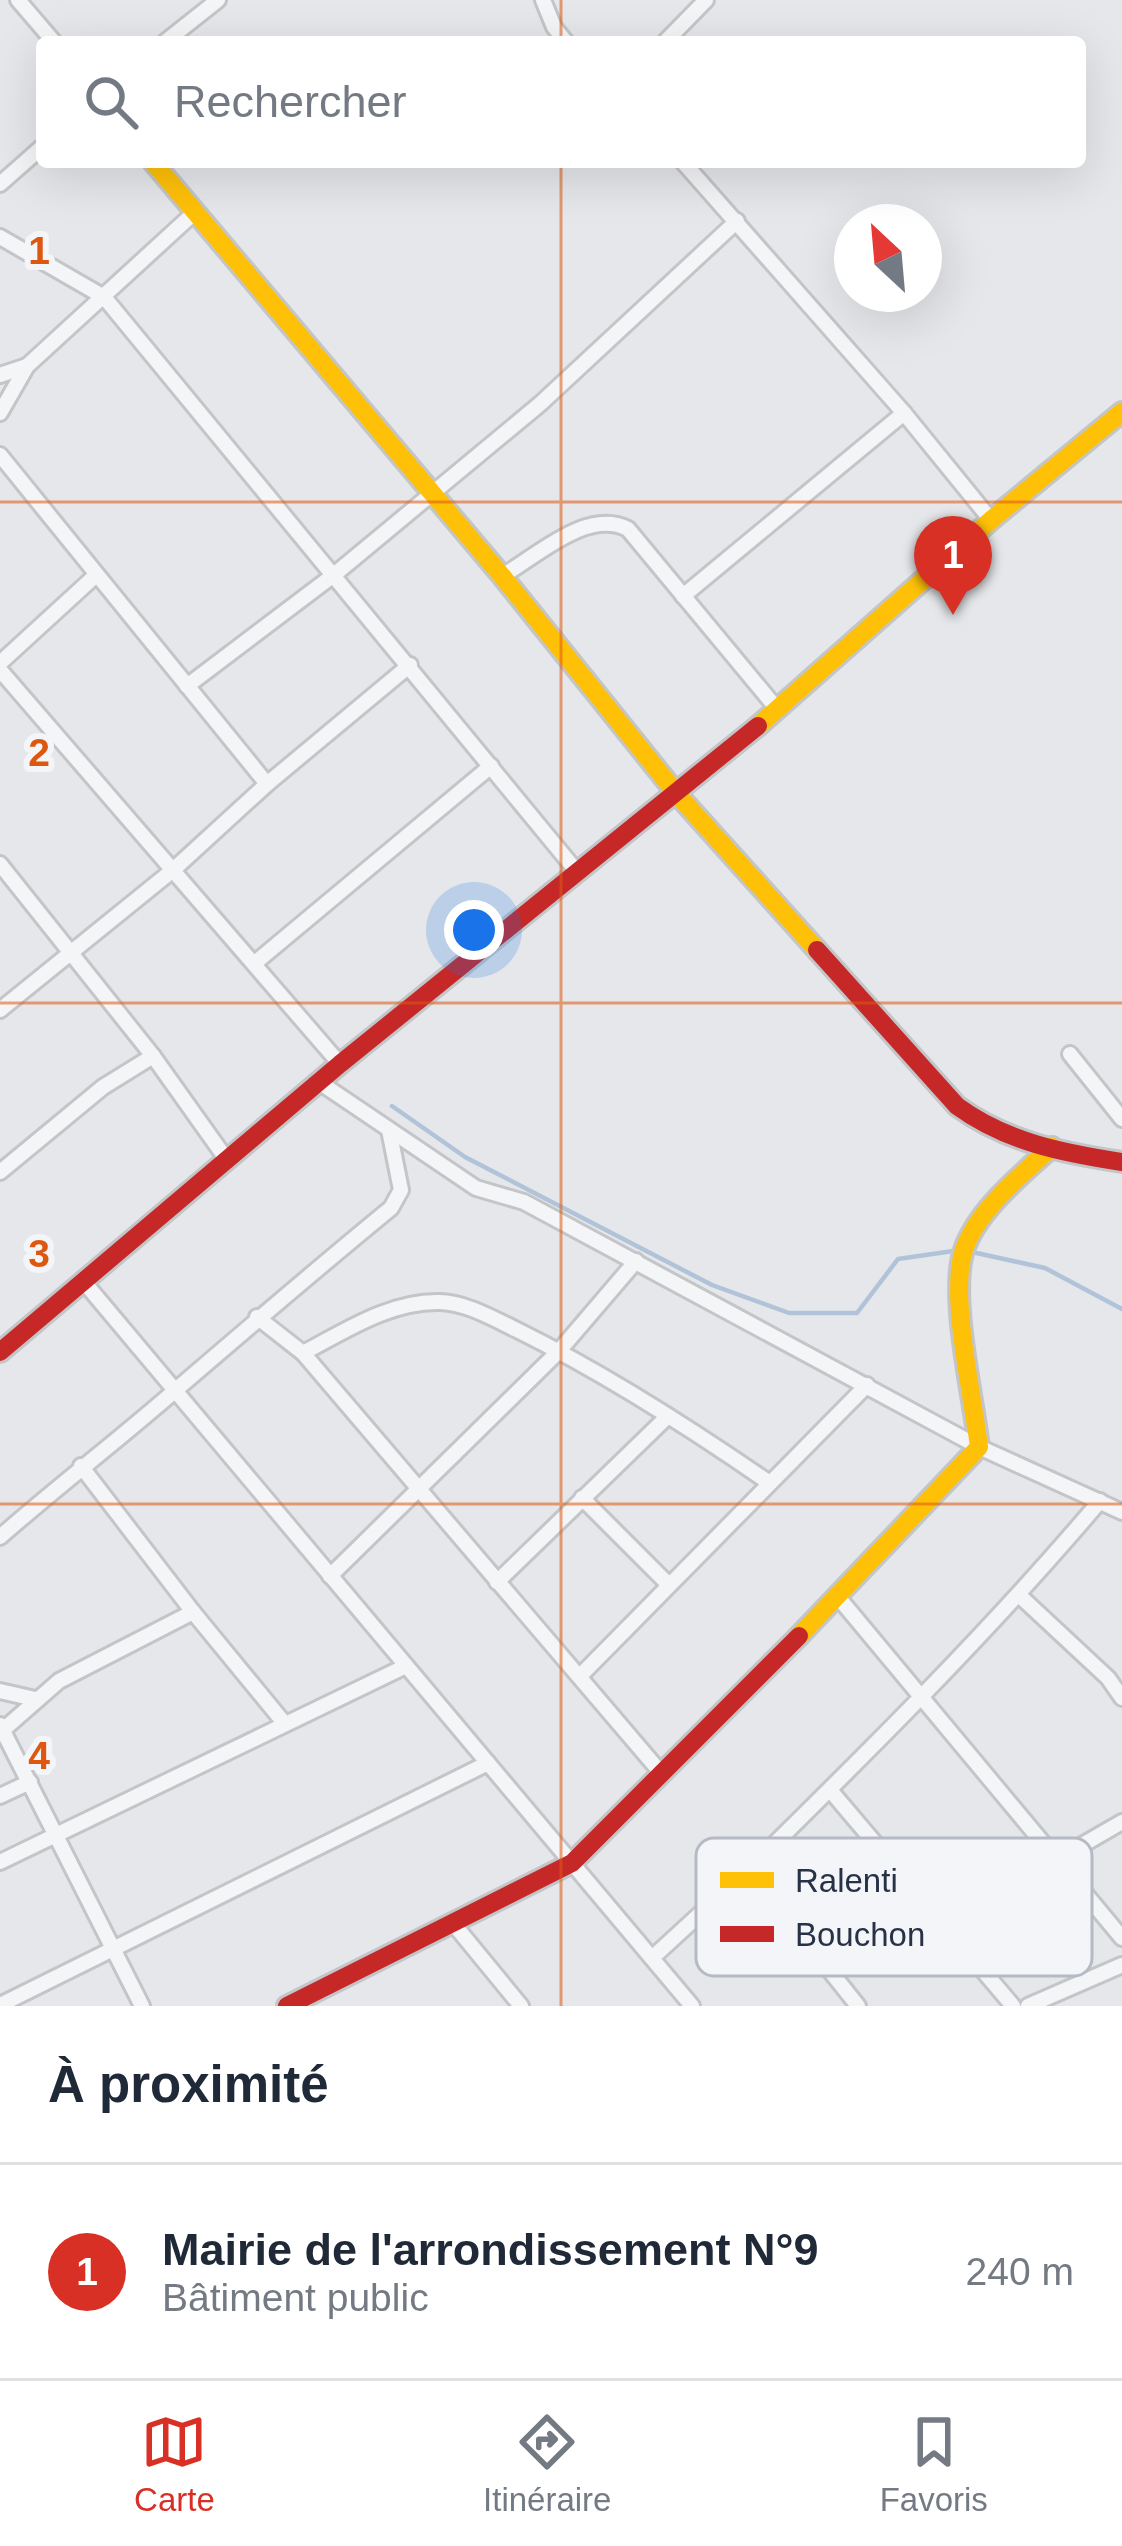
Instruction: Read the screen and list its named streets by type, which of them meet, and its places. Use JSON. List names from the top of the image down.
{
  "legend": ["Ralenti", "Bouchon"],
  "north": "top left",
  "page": {
    "search": "Rechercher",
    "pins": "1",
    "heading": "À proximité",
    "list": [
      {
        "mark": "1",
        "name": "Mairie de l'arrondissement N°9",
        "note": "Bâtiment public",
        "value": "240 m"
      }
    ],
    "nav": ["Carte", "Itinéraire", "Favoris"]
  },
  "grid": {
    "rows": [
      "1",
      "2",
      "3",
      "4"
    ]
  }
}
